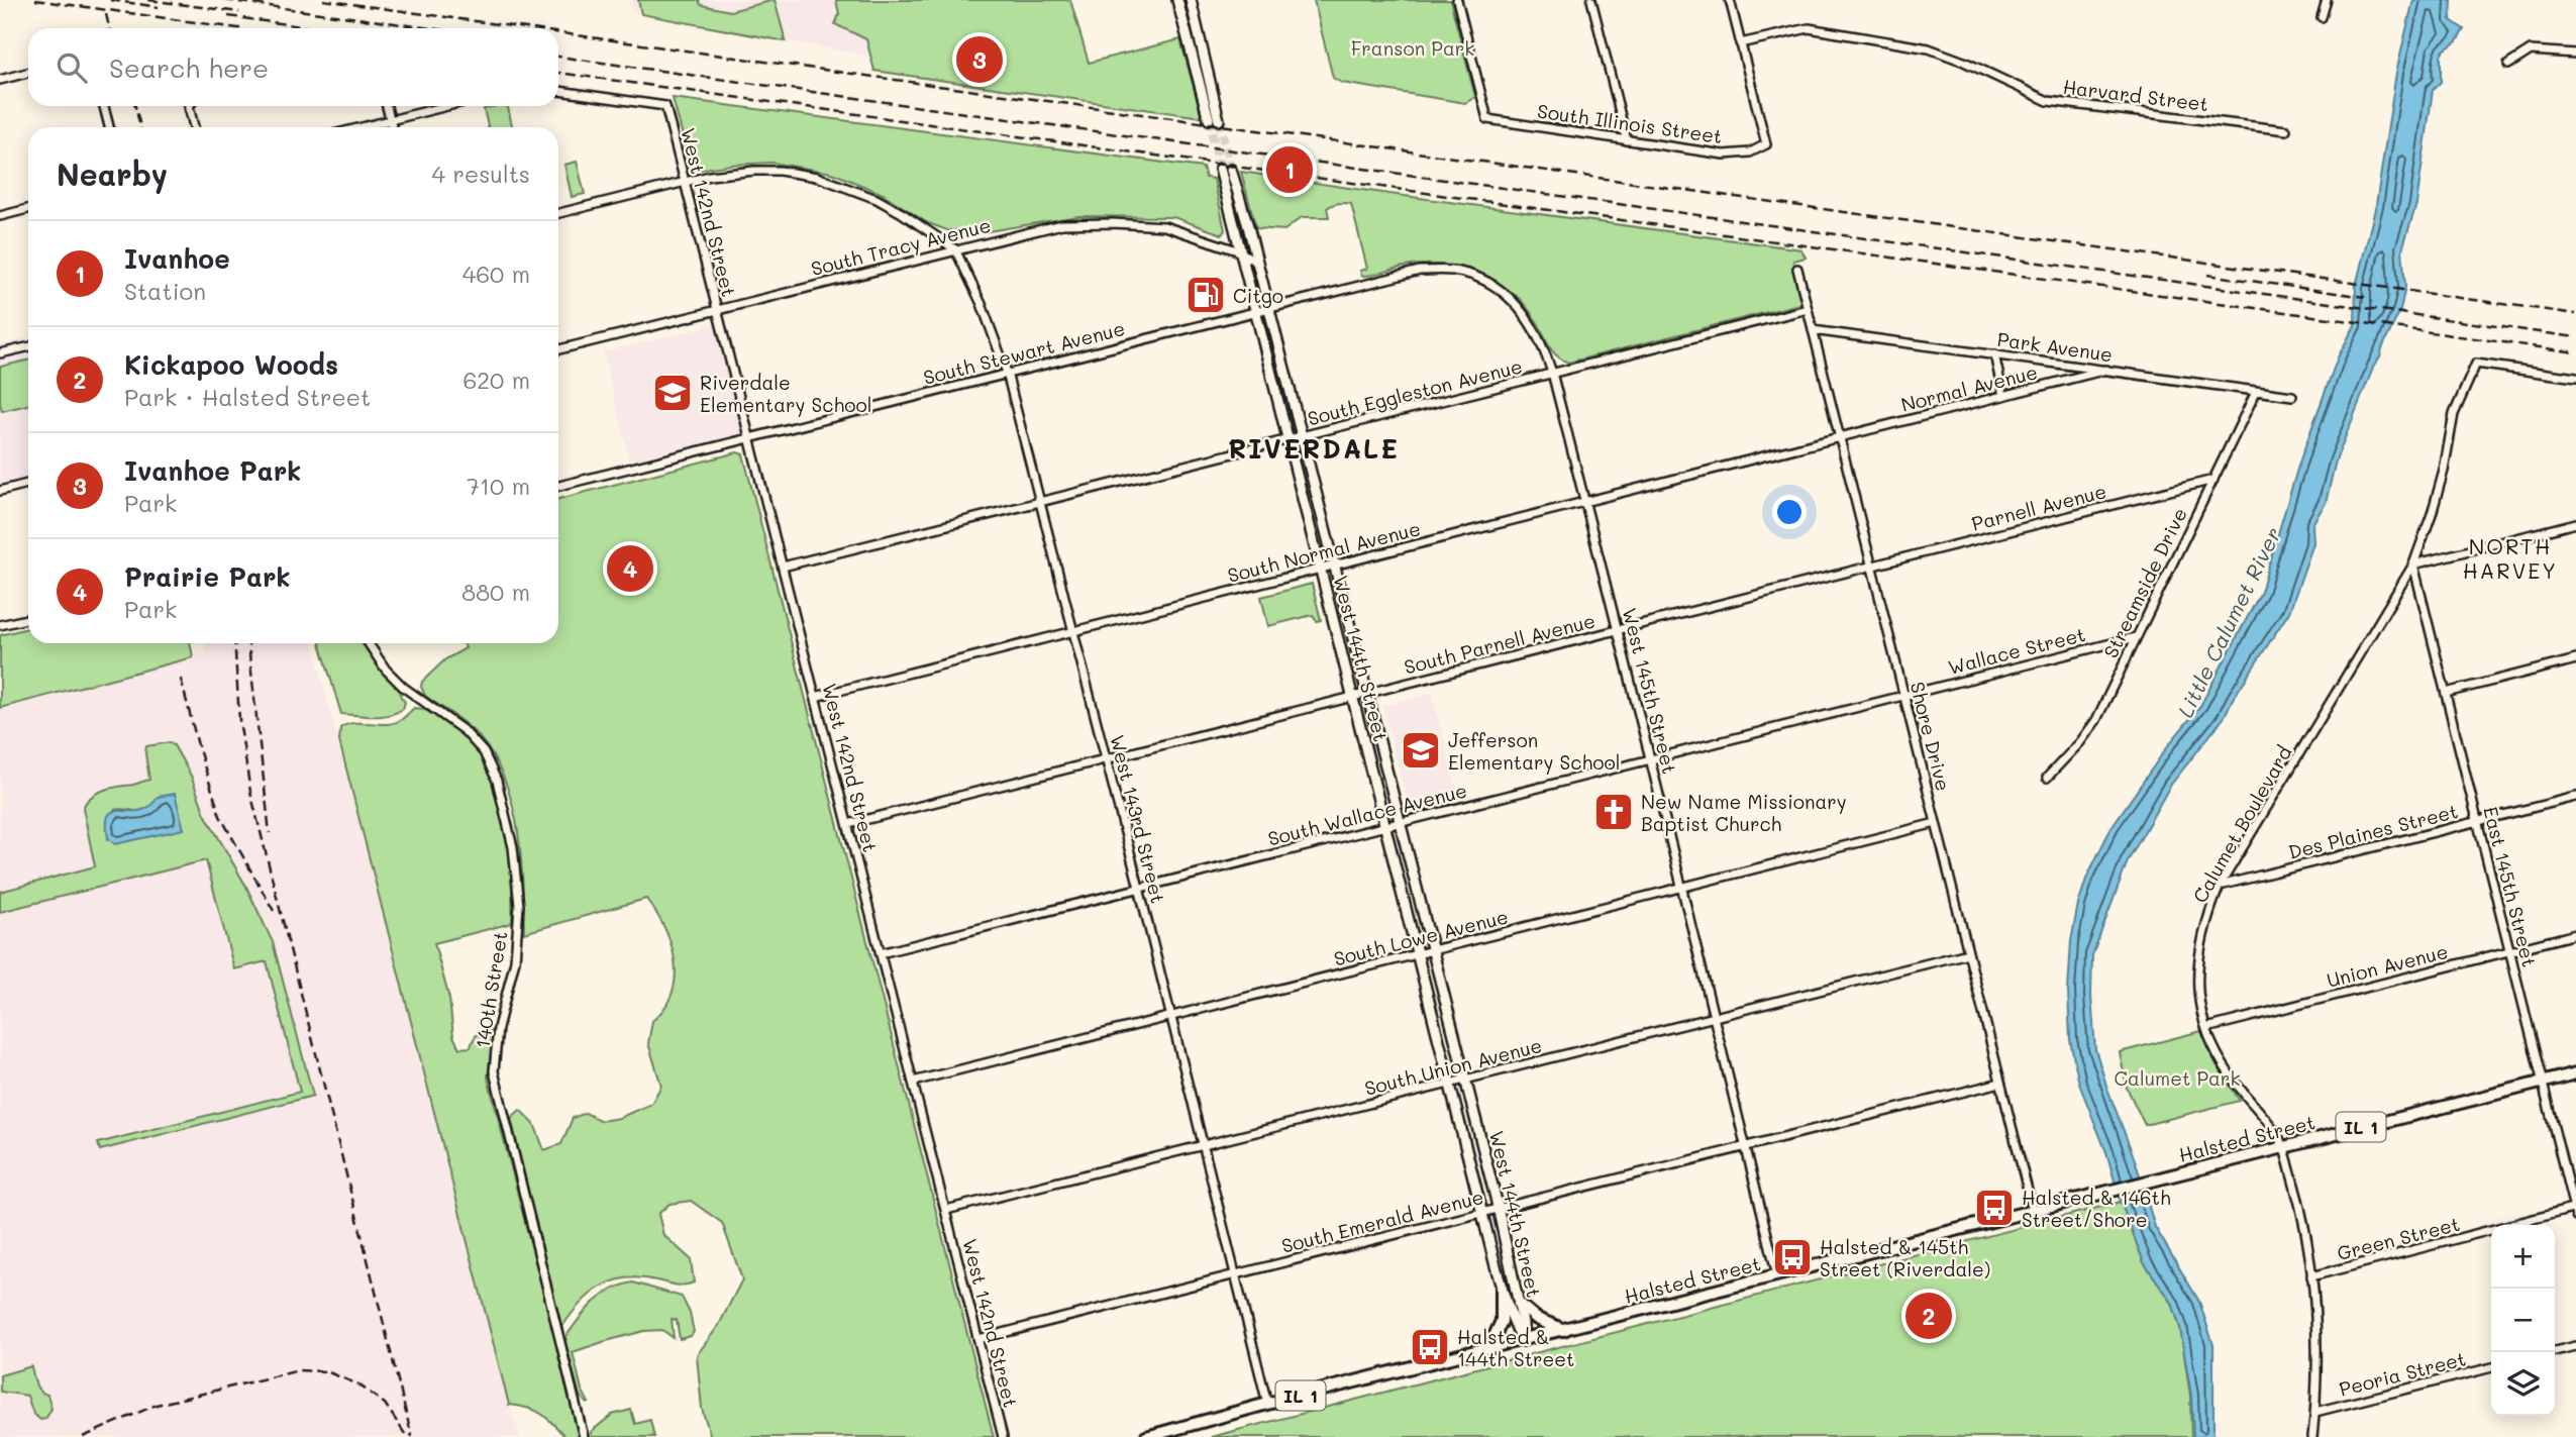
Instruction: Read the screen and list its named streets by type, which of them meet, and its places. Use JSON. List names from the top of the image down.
{
  "streets": {
    "main road": ["IL 1", "Halsted Street"],
    "street": [
      "Harvard Street",
      "South Illinois Street",
      "West 142nd Street",
      "South Tracy Avenue",
      "Park Avenue",
      "South Stewart Avenue",
      "Normal Avenue",
      "South Eggleston Avenue",
      "Parnell Avenue",
      "South Normal Avenue",
      "Streamside Drive",
      "South Parnell Avenue",
      "Wallace Street",
      "West 144th Street",
      "West 145th Street",
      "Shore Drive",
      "South Wallace Avenue",
      "West 143rd Street",
      "Calumet Boulevard",
      "Des Plaines Street",
      "East 145th Street",
      "South Lowe Avenue",
      "Union Avenue",
      "140th Street",
      "South Union Avenue",
      "South Emerald Avenue",
      "Green Street",
      "Peoria Street"
    ]
  },
  "crossings": [
    ["Harvard Street", "South Illinois Street"],
    ["West 142nd Street", "South Tracy Avenue"],
    ["West 142nd Street", "South Stewart Avenue"],
    ["West 142nd Street", "South Eggleston Avenue"],
    ["West 142nd Street", "South Normal Avenue"],
    ["West 142nd Street", "South Parnell Avenue"],
    ["West 142nd Street", "South Wallace Avenue"],
    ["West 142nd Street", "South Lowe Avenue"],
    ["West 142nd Street", "South Union Avenue"],
    ["West 142nd Street", "South Emerald Avenue"],
    ["South Tracy Avenue", "West 144th Street"],
    ["South Tracy Avenue", "West 143rd Street"],
    ["Park Avenue", "Normal Avenue"],
    ["Park Avenue", "Streamside Drive"],
    ["Park Avenue", "Shore Drive"],
    ["South Stewart Avenue", "West 144th Street"],
    ["South Stewart Avenue", "West 145th Street"],
    ["South Stewart Avenue", "West 143rd Street"],
    ["Normal Avenue", "South Normal Avenue"],
    ["Normal Avenue", "Shore Drive"],
    ["South Eggleston Avenue", "West 144th Street"],
    ["South Eggleston Avenue", "West 145th Street"],
    ["South Eggleston Avenue", "Shore Drive"],
    ["South Eggleston Avenue", "West 143rd Street"],
    ["Parnell Avenue", "Streamside Drive"],
    ["Parnell Avenue", "South Parnell Avenue"],
    ["Parnell Avenue", "Shore Drive"],
    ["South Normal Avenue", "West 144th Street"],
    ["South Normal Avenue", "West 145th Street"],
    ["South Normal Avenue", "Shore Drive"],
    ["South Normal Avenue", "West 143rd Street"],
    ["Streamside Drive", "Wallace Street"],
    ["South Parnell Avenue", "West 144th Street"],
    ["South Parnell Avenue", "West 145th Street"],
    ["South Parnell Avenue", "Shore Drive"],
    ["South Parnell Avenue", "West 143rd Street"],
    ["Wallace Street", "Shore Drive"],
    ["Wallace Street", "South Wallace Avenue"],
    ["West 144th Street", "South Wallace Avenue"],
    ["West 144th Street", "South Lowe Avenue"],
    ["West 144th Street", "South Union Avenue"],
    ["West 144th Street", "Halsted Street"],
    ["West 144th Street", "South Emerald Avenue"],
    ["West 145th Street", "South Wallace Avenue"],
    ["West 145th Street", "South Lowe Avenue"],
    ["West 145th Street", "South Union Avenue"],
    ["West 145th Street", "Halsted Street"],
    ["West 145th Street", "South Emerald Avenue"],
    ["Shore Drive", "South Wallace Avenue"],
    ["Shore Drive", "South Lowe Avenue"],
    ["Shore Drive", "South Union Avenue"],
    ["Shore Drive", "Halsted Street"],
    ["Shore Drive", "South Emerald Avenue"],
    ["South Wallace Avenue", "West 143rd Street"],
    ["West 143rd Street", "South Lowe Avenue"],
    ["West 143rd Street", "South Union Avenue"],
    ["West 143rd Street", "Halsted Street"],
    ["West 143rd Street", "South Emerald Avenue"],
    ["Calumet Boulevard", "Des Plaines Street"],
    ["Calumet Boulevard", "East 145th Street"],
    ["Calumet Boulevard", "Union Avenue"],
    ["Calumet Boulevard", "Halsted Street"],
    ["Calumet Boulevard", "Green Street"],
    ["Calumet Boulevard", "Peoria Street"],
    ["Des Plaines Street", "East 145th Street"],
    ["East 145th Street", "Union Avenue"],
    ["East 145th Street", "Halsted Street"],
    ["East 145th Street", "Green Street"]
  ],
  "districts": ["RIVERDALE", "NORTH HARVEY"],
  "water": ["Little Calumet River"],
  "parks": ["Franson Park", "Calumet Park"],
  "places": {
    "fuel station": ["Citgo"],
    "school or university": ["Riverdale Elementary School", "Jefferson Elementary School"],
    "church": ["New Name Missionary Baptist Church"],
    "bus stop": ["Halsted & 146th Street/Shore", "Halsted & 145th Street (Riverdale)", "Halsted & 144th Street"]
  },
  "page": {
    "search": "Search here",
    "pins": [
      "3",
      "1",
      "4",
      "2"
    ],
    "heading": ["Nearby", "4 results"],
    "list": [
      {
        "mark": "1",
        "name": "Ivanhoe",
        "note": "Station",
        "value": "460 m"
      },
      {
        "mark": "2",
        "name": "Kickapoo Woods",
        "note": "Park · Halsted Street",
        "value": "620 m"
      },
      {
        "mark": "3",
        "name": "Ivanhoe Park",
        "note": "Park",
        "value": "710 m"
      },
      {
        "mark": "4",
        "name": "Prairie Park",
        "note": "Park",
        "value": "880 m"
      }
    ],
    "map_buttons": ["+", "−"]
  }
}
